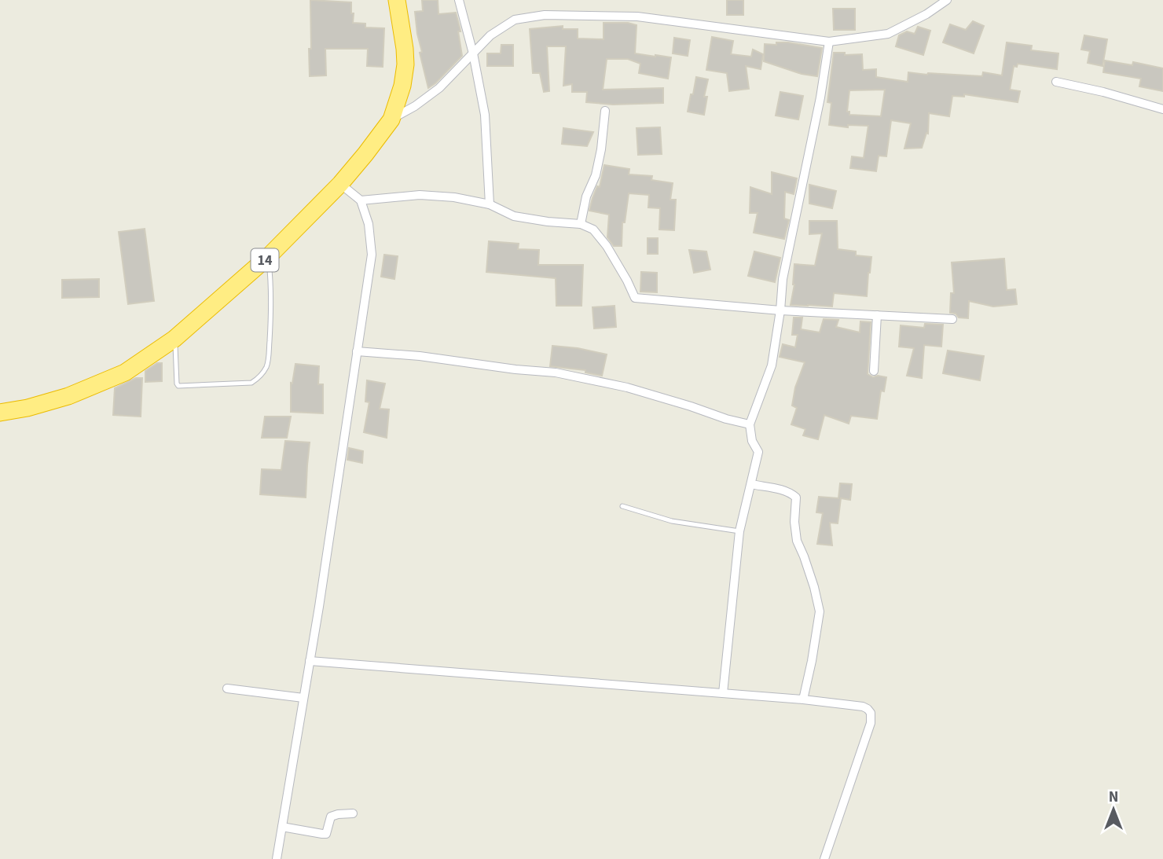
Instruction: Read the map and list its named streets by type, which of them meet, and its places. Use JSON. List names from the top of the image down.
{
  "streets": {
    "highway": ["14"]
  },
  "north": "top"
}
